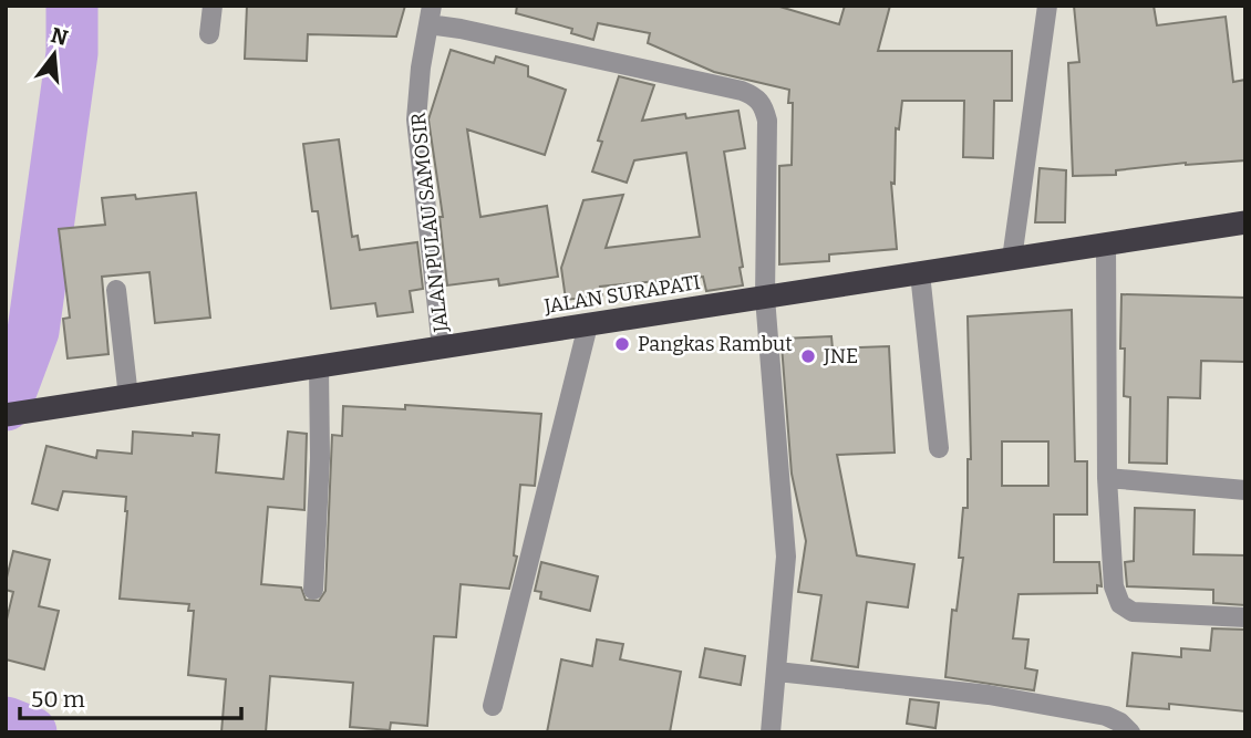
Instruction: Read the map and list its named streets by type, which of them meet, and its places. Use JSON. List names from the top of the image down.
{
  "streets": {
    "highway": ["JALAN SURAPATI"],
    "street": ["JALAN PULAU SAMOSIR"]
  },
  "crossings": [
    ["JALAN PULAU SAMOSIR", "JALAN SURAPATI"]
  ],
  "places": ["Pangkas Rambut", "JNE"],
  "scale_bar": "50 m",
  "north": "top"
}
